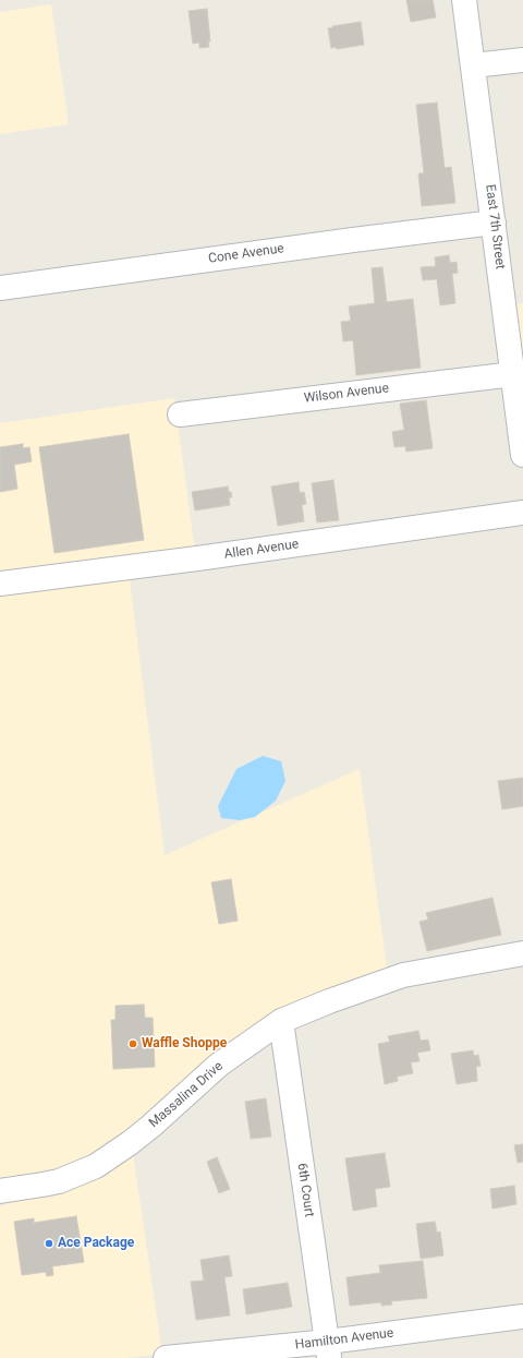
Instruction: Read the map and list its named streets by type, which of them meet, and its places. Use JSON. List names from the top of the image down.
{
  "streets": {
    "street": [
      "East 7th Street",
      "Cone Avenue",
      "Wilson Avenue",
      "Allen Avenue",
      "Massalina Drive",
      "6th Court",
      "Hamilton Avenue"
    ]
  },
  "crossings": [
    ["East 7th Street", "Cone Avenue"],
    ["East 7th Street", "Wilson Avenue"],
    ["Massalina Drive", "6th Court"],
    ["6th Court", "Hamilton Avenue"]
  ],
  "places": ["Waffle Shoppe", "Ace Package"]
}
